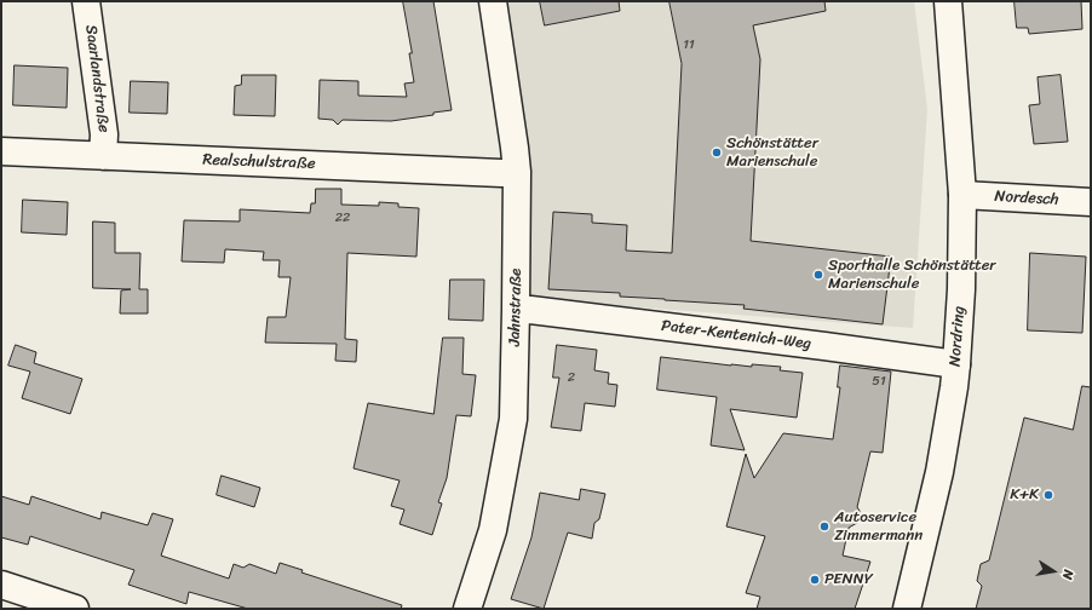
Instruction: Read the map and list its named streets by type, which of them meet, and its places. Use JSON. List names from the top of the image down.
{
  "streets": {
    "street": [
      "Saarlandstraße",
      "Realschulstraße",
      "Nordesch",
      "Jahnstraße",
      "Pater-Kentenich-Weg",
      "Nordring"
    ]
  },
  "crossings": [
    ["Saarlandstraße", "Realschulstraße"],
    ["Realschulstraße", "Jahnstraße"],
    ["Nordesch", "Nordring"],
    ["Jahnstraße", "Pater-Kentenich-Weg"],
    ["Pater-Kentenich-Weg", "Nordring"]
  ],
  "places": [
    "Schönstätter Marienschule",
    "Sporthalle Schönstätter Marienschule",
    "K+K",
    "Autoservice Zimmermann",
    "PENNY"
  ],
  "house_numbers": [
    "11",
    "22",
    "2",
    "51"
  ],
  "north": "right"
}
